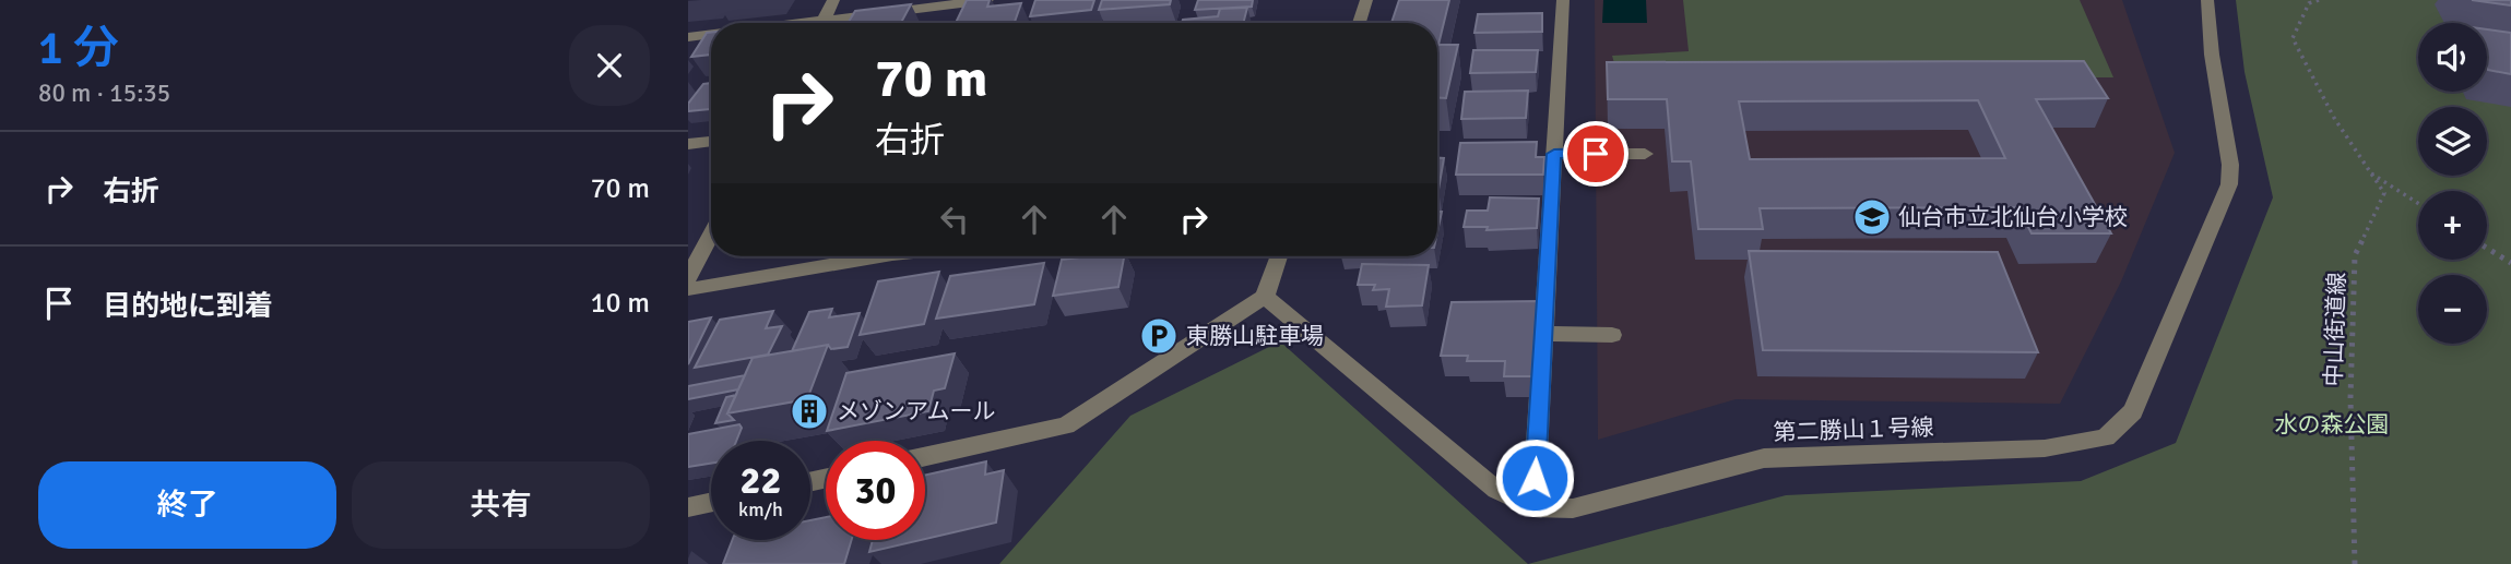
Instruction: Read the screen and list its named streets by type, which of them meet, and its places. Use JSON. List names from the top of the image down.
{
  "streets": {
    "street": ["第二勝山１号線"],
    "path": ["中山街道線"]
  },
  "parks": ["水の森公園"],
  "places": {
    "school or university": ["仙台市立北仙台小学校"],
    "parking": ["東勝山駐車場"],
    "building": ["メゾンアムール"]
  },
  "page": {
    "heading": ["1 分", "80 m · 15:35"],
    "map_buttons": ["+", "−"],
    "turn": ["70 m", "右折"],
    "list": [
      {
        "name": "右折",
        "value": "70 m"
      },
      {
        "name": "目的地に到着",
        "value": "10 m"
      }
    ],
    "speed": "22 km/h",
    "limit": "30",
    "buttons": ["終了", "共有"]
  }
}
